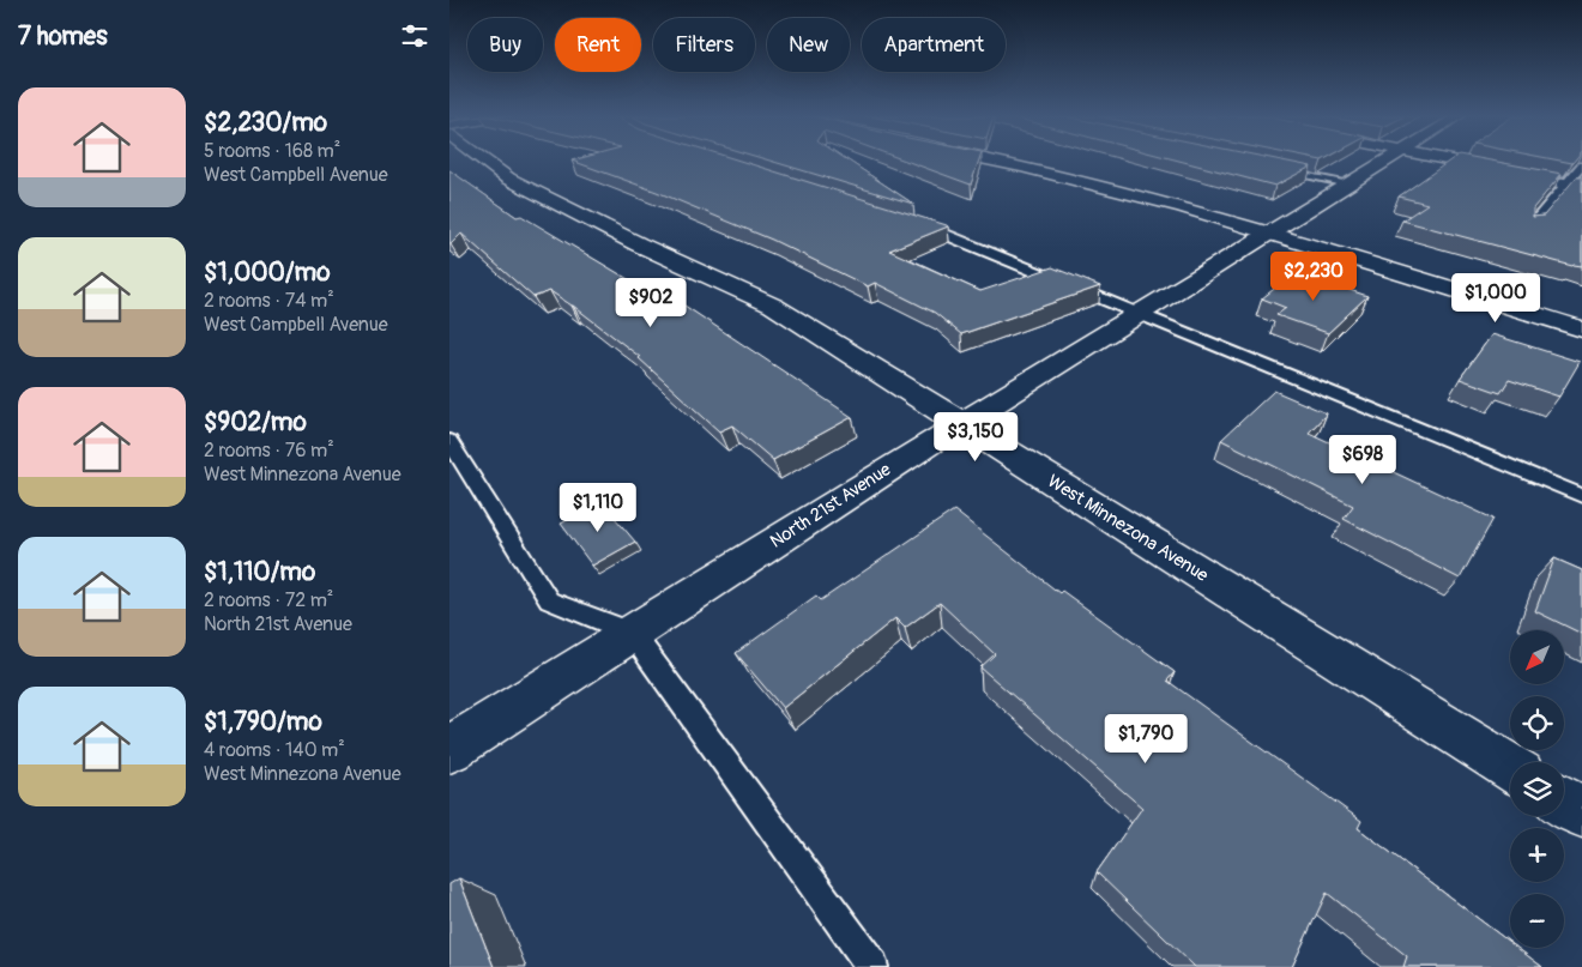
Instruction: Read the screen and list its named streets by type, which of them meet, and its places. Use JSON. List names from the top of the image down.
{
  "streets": {
    "street": ["North 21st Avenue", "West Minnezona Avenue"]
  },
  "crossings": [
    ["North 21st Avenue", "West Minnezona Avenue"]
  ],
  "north": "bottom left",
  "page": {
    "heading": "7 homes",
    "chip": [
      "Buy",
      "Rent",
      "Filters",
      "New",
      "Apartment"
    ],
    "list": [
      {
        "name": "$2,230/mo",
        "note": "5 rooms · 168 m² · West Campbell Avenue"
      },
      {
        "name": "$1,000/mo",
        "note": "2 rooms · 74 m² · West Campbell Avenue"
      },
      {
        "name": "$902/mo",
        "note": "2 rooms · 76 m² · West Minnezona Avenue"
      },
      {
        "name": "$1,110/mo",
        "note": "2 rooms · 72 m² · North 21st Avenue"
      },
      {
        "name": "$1,790/mo",
        "note": "4 rooms · 140 m² · West Minnezona Avenue"
      }
    ],
    "price": [
      "$2,230",
      "$1,000",
      "$902",
      "$3,150",
      "$698",
      "$1,110",
      "$1,790"
    ],
    "map_buttons": ["+", "−"]
  }
}
